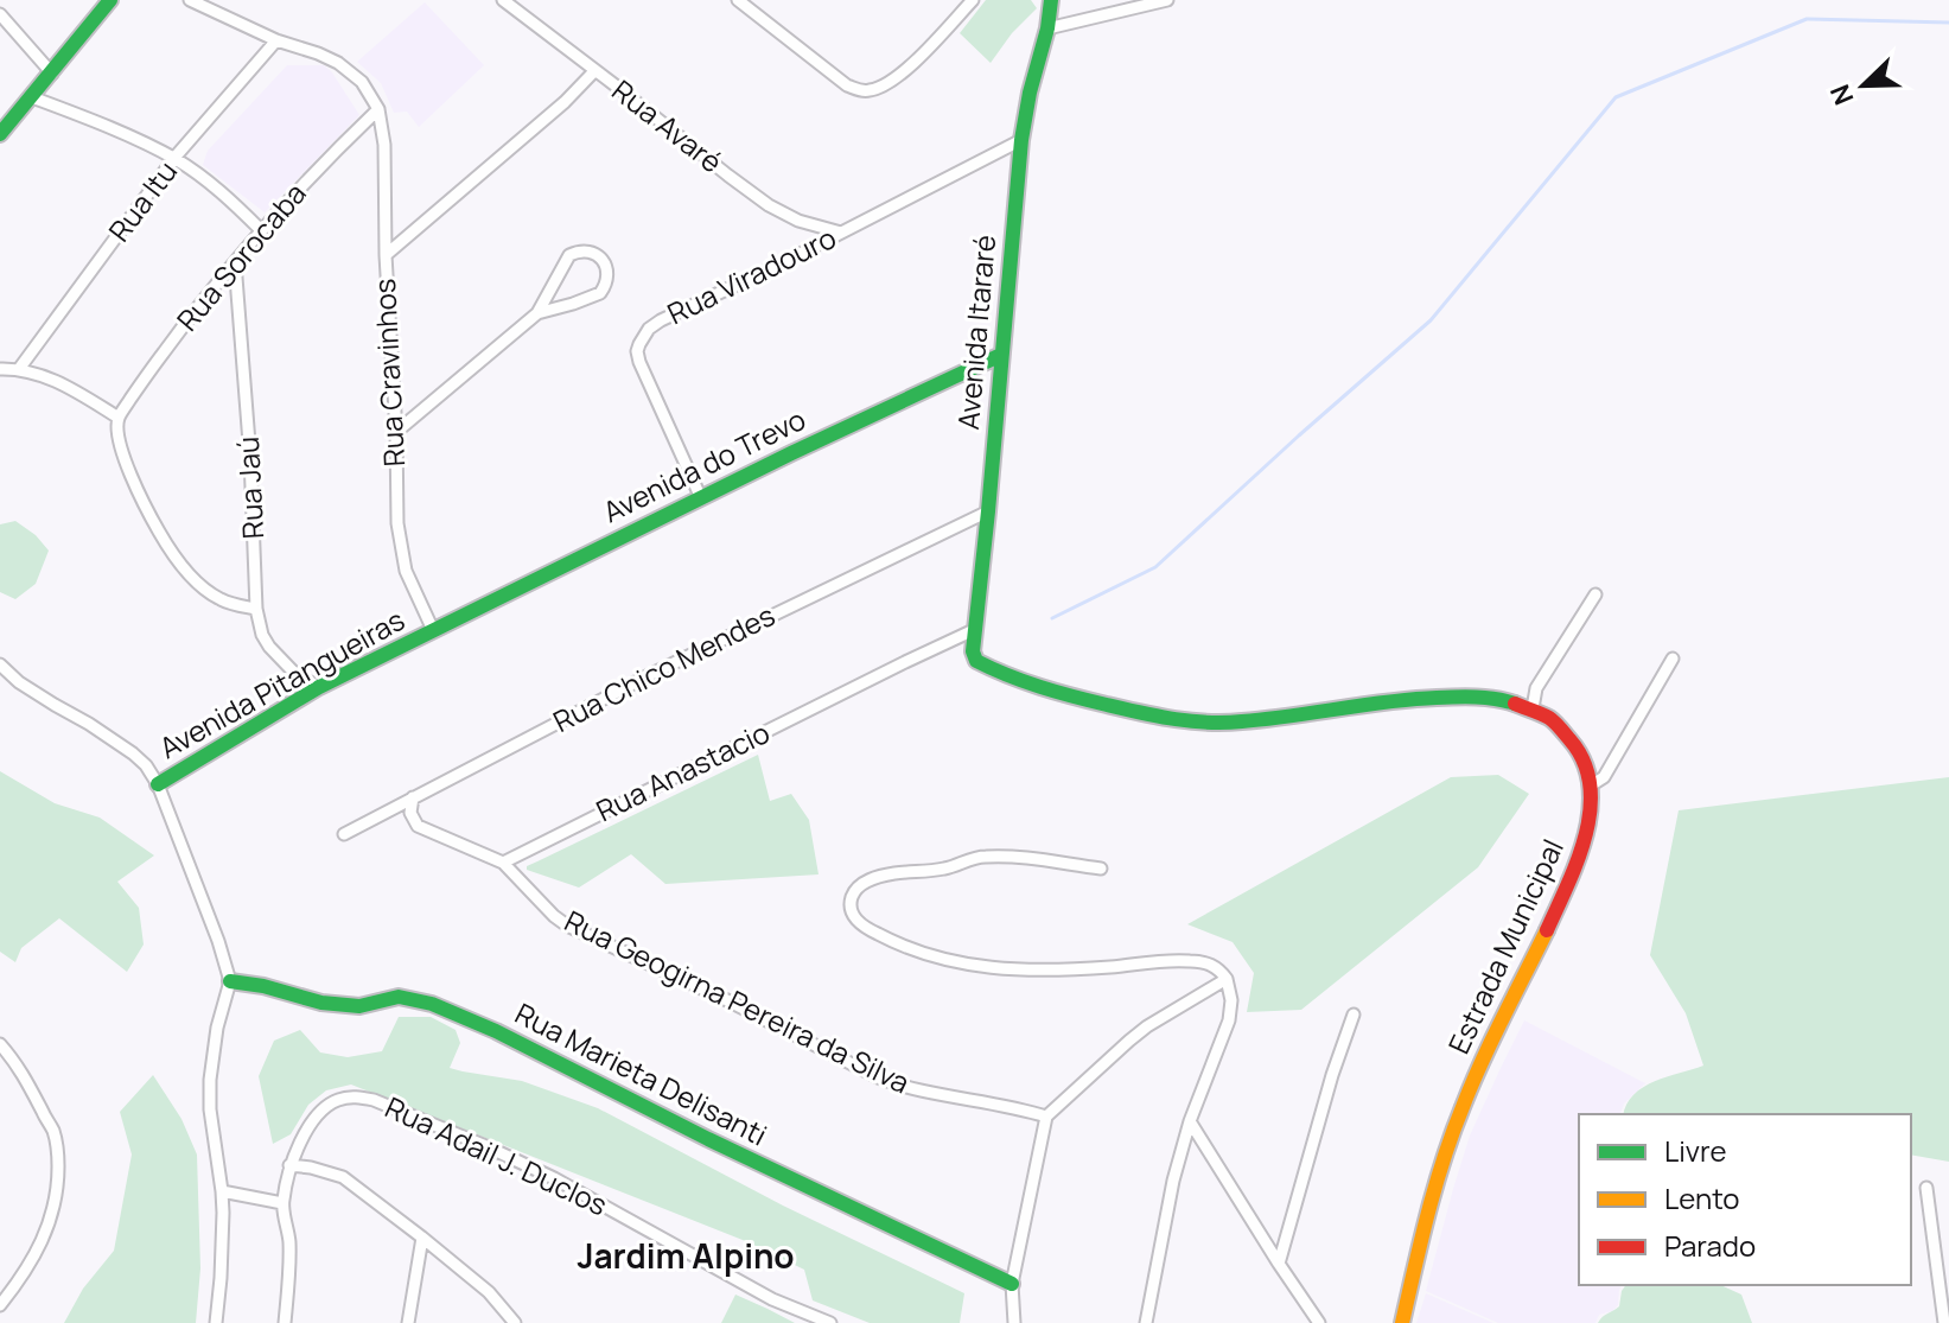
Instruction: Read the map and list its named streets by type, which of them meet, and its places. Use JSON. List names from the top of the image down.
{
  "streets": {
    "main road": [
      "Avenida Itararé",
      "Avenida do Trevo",
      "Avenida Pitangueiras",
      "Estrada Municipal",
      "Rua Marieta Delisanti"
    ],
    "street": [
      "Rua Avaré",
      "Rua Itu",
      "Rua Sorocaba",
      "Rua Viradouro",
      "Rua Cravinhos",
      "Rua Jaú",
      "Rua Chico Mendes",
      "Rua Anastacio",
      "Rua Geogirna Pereira da Silva",
      "Rua Adail J. Duclos"
    ]
  },
  "crossings": [
    ["Rua Avaré", "Rua Viradouro"],
    ["Rua Sorocaba", "Rua Cravinhos"],
    ["Rua Sorocaba", "Rua Jaú"],
    ["Rua Viradouro", "Avenida Itararé"],
    ["Rua Viradouro", "Avenida do Trevo"],
    ["Avenida Itararé", "Avenida do Trevo"],
    ["Avenida Itararé", "Rua Chico Mendes"],
    ["Avenida Itararé", "Rua Anastacio"],
    ["Avenida Itararé", "Estrada Municipal"],
    ["Rua Cravinhos", "Avenida do Trevo"],
    ["Rua Cravinhos", "Avenida Pitangueiras"],
    ["Avenida do Trevo", "Avenida Pitangueiras"],
    ["Rua Jaú", "Avenida Pitangueiras"],
    ["Rua Anastacio", "Rua Geogirna Pereira da Silva"]
  ],
  "districts": ["Jardim Alpino"],
  "legend": ["Livre", "Lento", "Parado"],
  "north": "bottom left"
}
